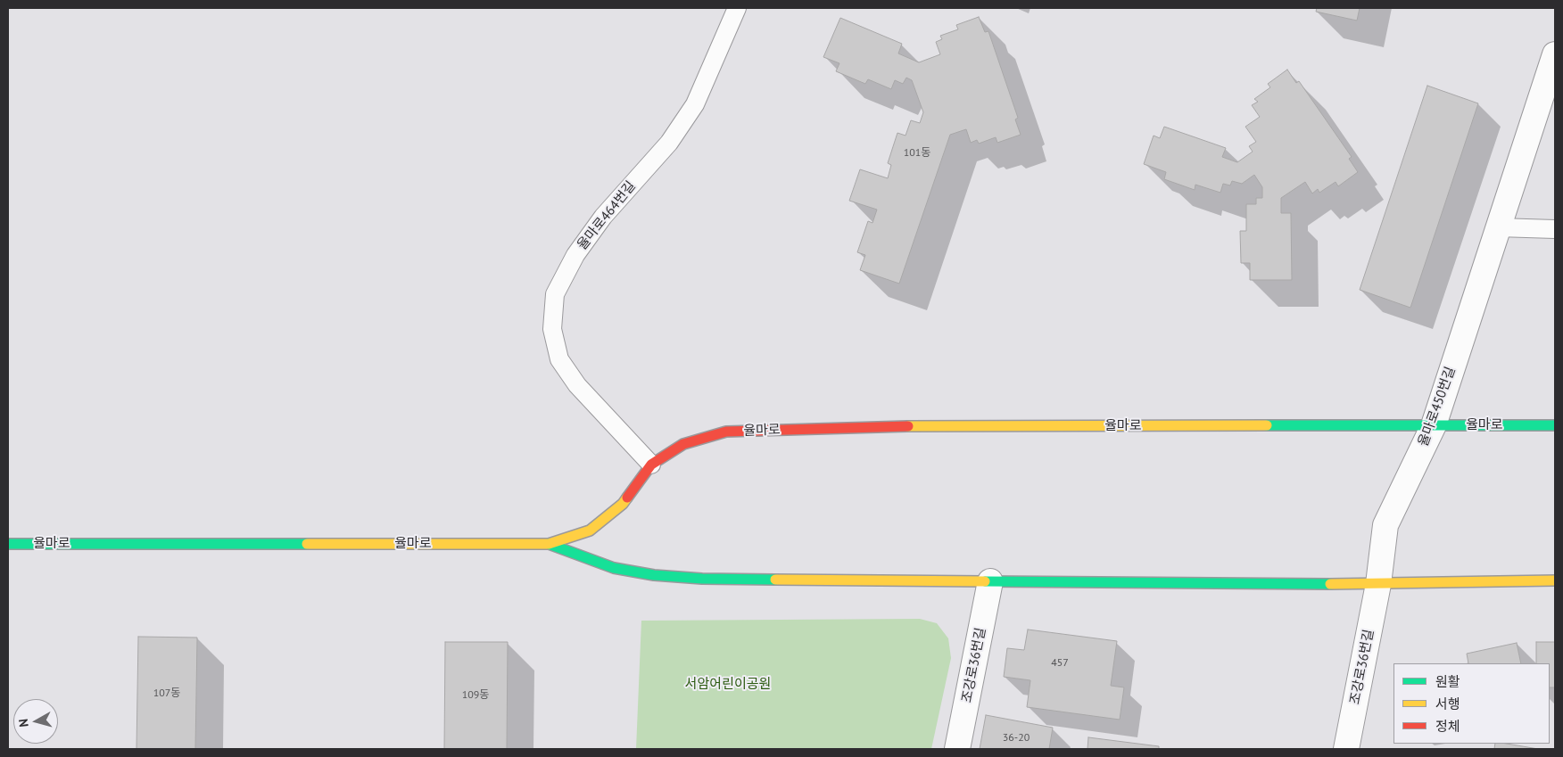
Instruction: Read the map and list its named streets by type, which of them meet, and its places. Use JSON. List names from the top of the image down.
{
  "streets": {
    "street": ["율마로450번길", "율마로", "조강로36번길"],
    "lane": ["율마로464번길"]
  },
  "crossings": [
    ["율마로464번길", "율마로"],
    ["율마로450번길", "율마로"],
    ["율마로450번길", "조강로36번길"]
  ],
  "parks": ["서암어린이공원"],
  "house_numbers": [
    "101동",
    "457",
    "107동",
    "109동",
    "36-20"
  ],
  "legend": ["원활", "서행", "정체"],
  "north": "left"
}
